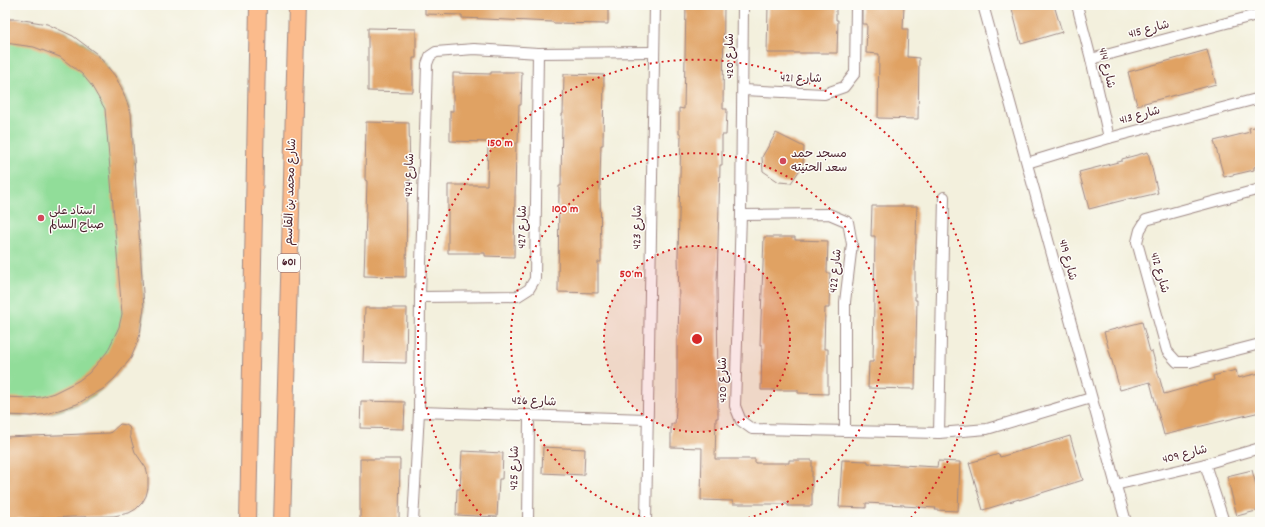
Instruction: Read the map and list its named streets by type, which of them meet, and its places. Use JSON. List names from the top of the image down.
{
  "streets": {
    "main road": ["شارع محمد بن القاسم", "601"],
    "street": [
      "شارع 415",
      "شارع 420",
      "شارع 414",
      "شارع 421",
      "شارع 413",
      "شارع 424",
      "شارع 427",
      "شارع 423",
      "شارع 419",
      "شارع 422",
      "شارع 412",
      "شارع 426",
      "شارع 409",
      "شارع 425"
    ]
  },
  "crossings": [
    ["شارع 415", "شارع 414"],
    ["شارع 420", "شارع 421"],
    ["شارع 420", "شارع 419"],
    ["شارع 420", "شارع 422"],
    ["شارع 414", "شارع 413"],
    ["شارع 413", "شارع 419"],
    ["شارع 424", "شارع 427"],
    ["شارع 424", "شارع 423"],
    ["شارع 424", "شارع 426"],
    ["شارع 423", "شارع 426"],
    ["شارع 419", "شارع 409"],
    ["شارع 426", "شارع 425"]
  ],
  "places": ["مسجد حمد سعد الحتيته", "استاد علي صباح السالم"],
  "rings": ["150 m", "100 m", "50 m"]
}
